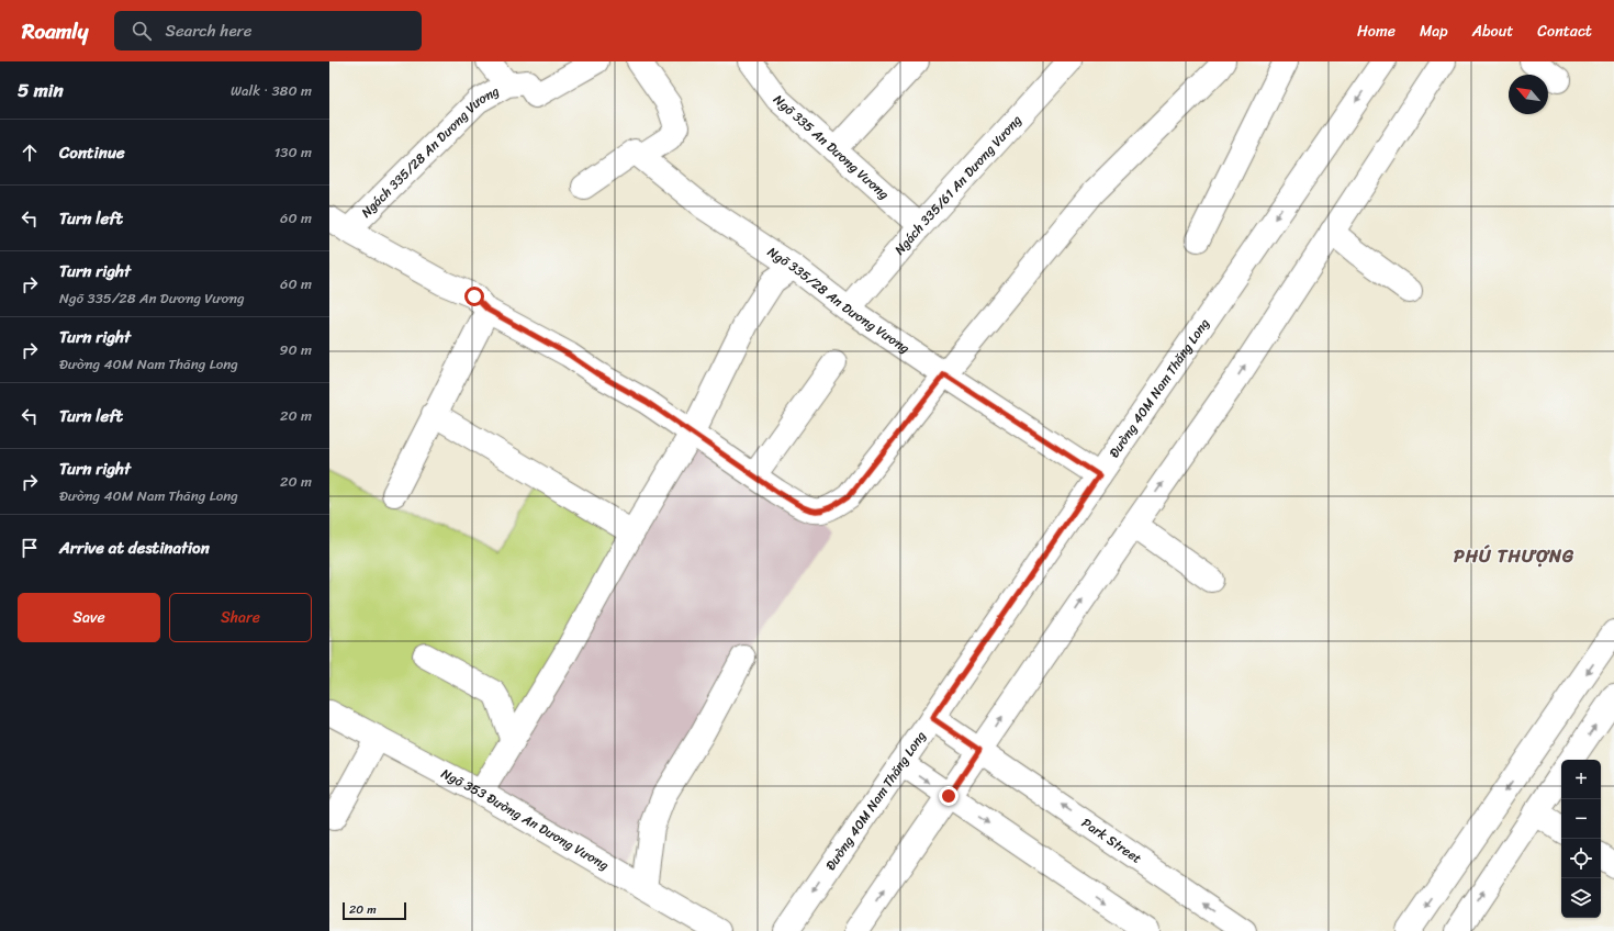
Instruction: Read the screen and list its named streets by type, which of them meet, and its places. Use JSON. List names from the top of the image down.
{
  "streets": {
    "street": [
      "Ngõ 335 An Dương Vương",
      "Ngách 335/28 An Dương Vương",
      "Ngách 335/61 An Dương Vương",
      "Ngõ 335/28 An Dương Vương",
      "Đường 40M Nam Thăng Long",
      "Ngõ 353 Đường An Dương Vương",
      "Park Street"
    ]
  },
  "crossings": [
    ["Ngõ 335 An Dương Vương", "Ngách 335/61 An Dương Vương"],
    ["Ngách 335/61 An Dương Vương", "Ngõ 335/28 An Dương Vương"],
    ["Ngõ 335/28 An Dương Vương", "Đường 40M Nam Thăng Long"],
    ["Đường 40M Nam Thăng Long", "Park Street"]
  ],
  "districts": ["PHÚ THƯỢNG"],
  "scale_bar": "20 m",
  "north": "top left",
  "page": {
    "header": "Roamly",
    "search": "Search here",
    "nav": [
      "Home",
      "Map",
      "About",
      "Contact"
    ],
    "heading": ["5 min", "Walk · 380 m"],
    "list": [
      ["Continue", "130 m"],
      ["Turn left", "60 m"],
      ["Turn right", "Ngõ 335/28 An Dương Vương", "60 m"],
      ["Turn right", "Đường 40M Nam Thăng Long", "90 m"],
      ["Turn left", "20 m"],
      ["Turn right", "Đường 40M Nam Thăng Long", "20 m"],
      "Arrive at destination"
    ],
    "buttons": ["Save", "Share"],
    "map_buttons": ["+", "−"],
    "scale": "20 m"
  }
}
